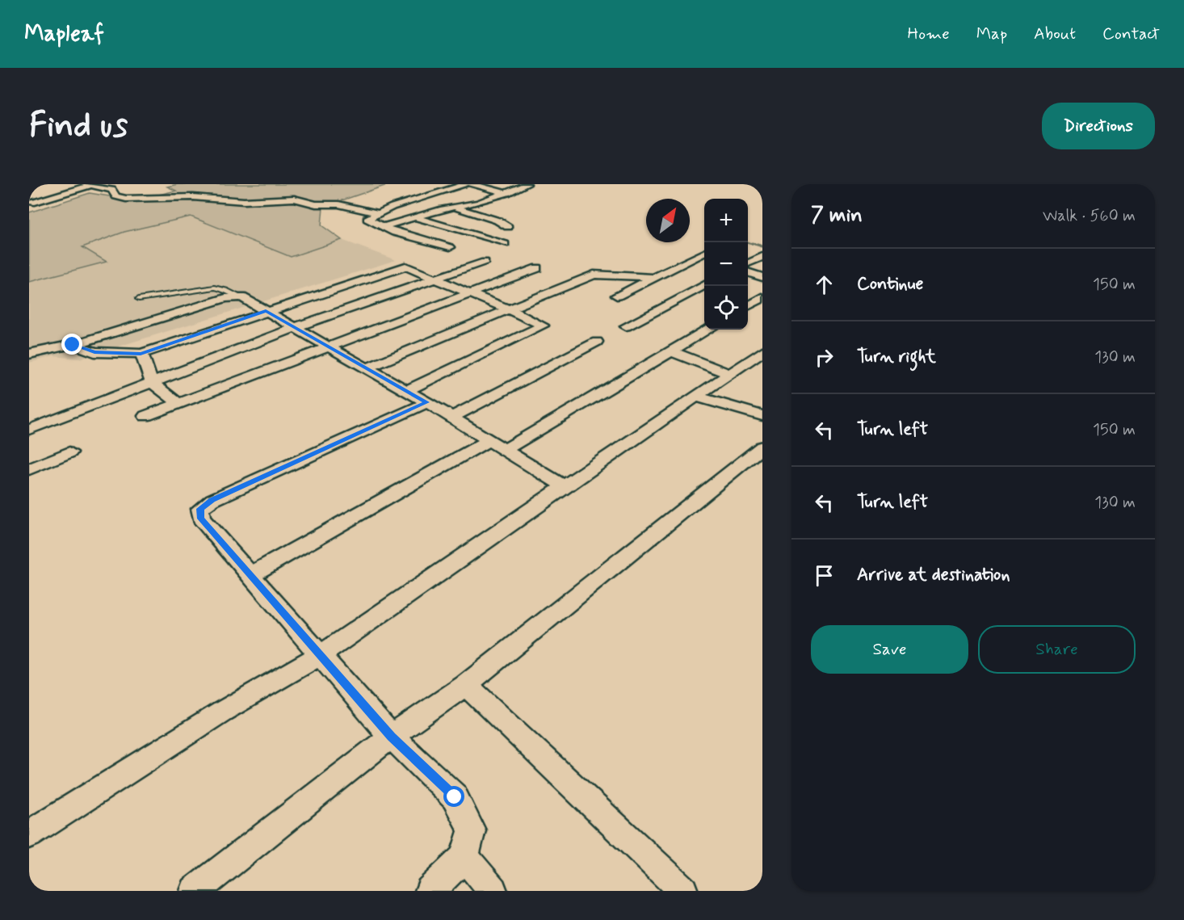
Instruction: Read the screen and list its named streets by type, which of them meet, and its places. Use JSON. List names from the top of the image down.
{
  "north": "top right",
  "page": {
    "header": "Mapleaf",
    "nav": [
      "Home",
      "Map",
      "About",
      "Contact"
    ],
    "buttons": [
      "Directions",
      ["Save", "Share"]
    ],
    "title": "Find us",
    "heading": ["7 min", "Walk · 560 m"],
    "map_buttons": ["+", "−"],
    "list": [
      ["Continue", "150 m"],
      ["Turn right", "130 m"],
      ["Turn left", "150 m"],
      ["Turn left", "130 m"],
      "Arrive at destination"
    ]
  }
}
